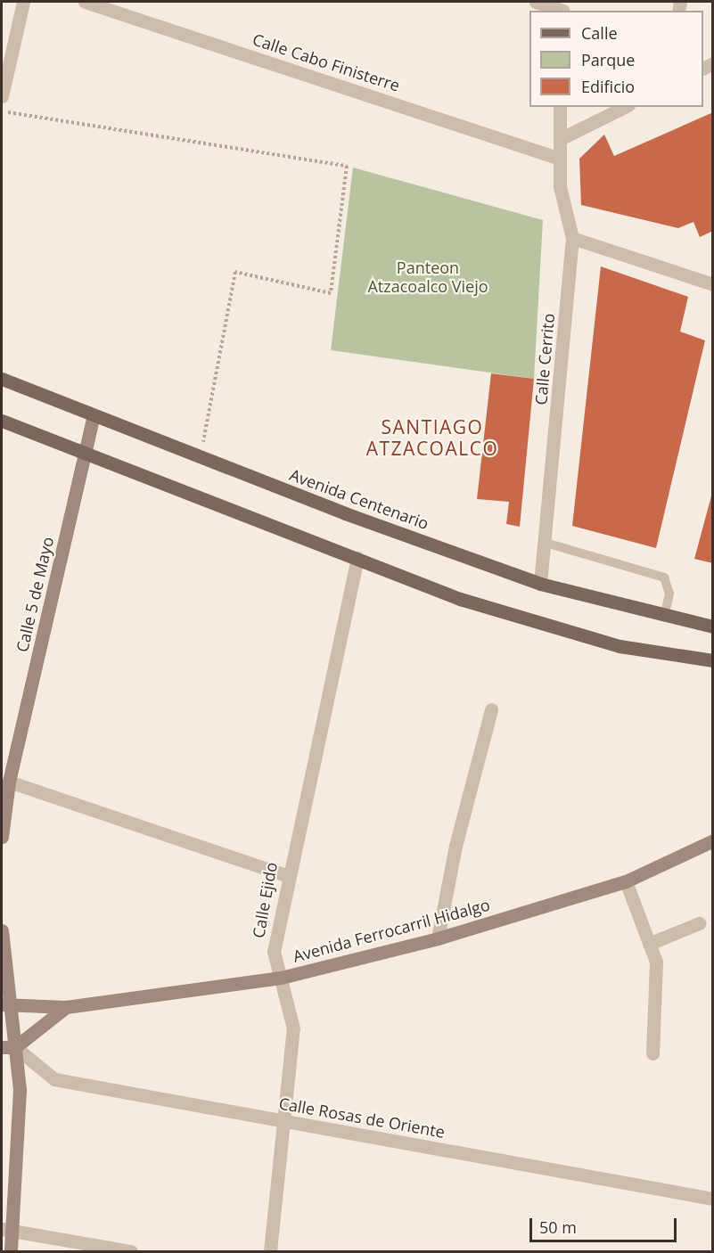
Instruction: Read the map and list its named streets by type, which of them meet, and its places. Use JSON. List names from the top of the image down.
{
  "streets": {
    "main road": ["Avenida Centenario"],
    "street": [
      "Calle Cabo Finisterre",
      "Calle Cerrito",
      "Calle 5 de Mayo",
      "Calle Ejido",
      "Avenida Ferrocarril Hidalgo",
      "Calle Rosas de Oriente"
    ]
  },
  "crossings": [
    ["Calle Cabo Finisterre", "Calle Cerrito"],
    ["Calle Cerrito", "Avenida Centenario"],
    ["Avenida Centenario", "Calle 5 de Mayo"],
    ["Calle Ejido", "Avenida Ferrocarril Hidalgo"],
    ["Calle Ejido", "Calle Rosas de Oriente"]
  ],
  "districts": ["SANTIAGO ATZACOALCO"],
  "parks": ["Panteon Atzacoalco Viejo"],
  "legend": ["Calle", "Parque", "Edificio"],
  "scale_bar": "50 m"
}
